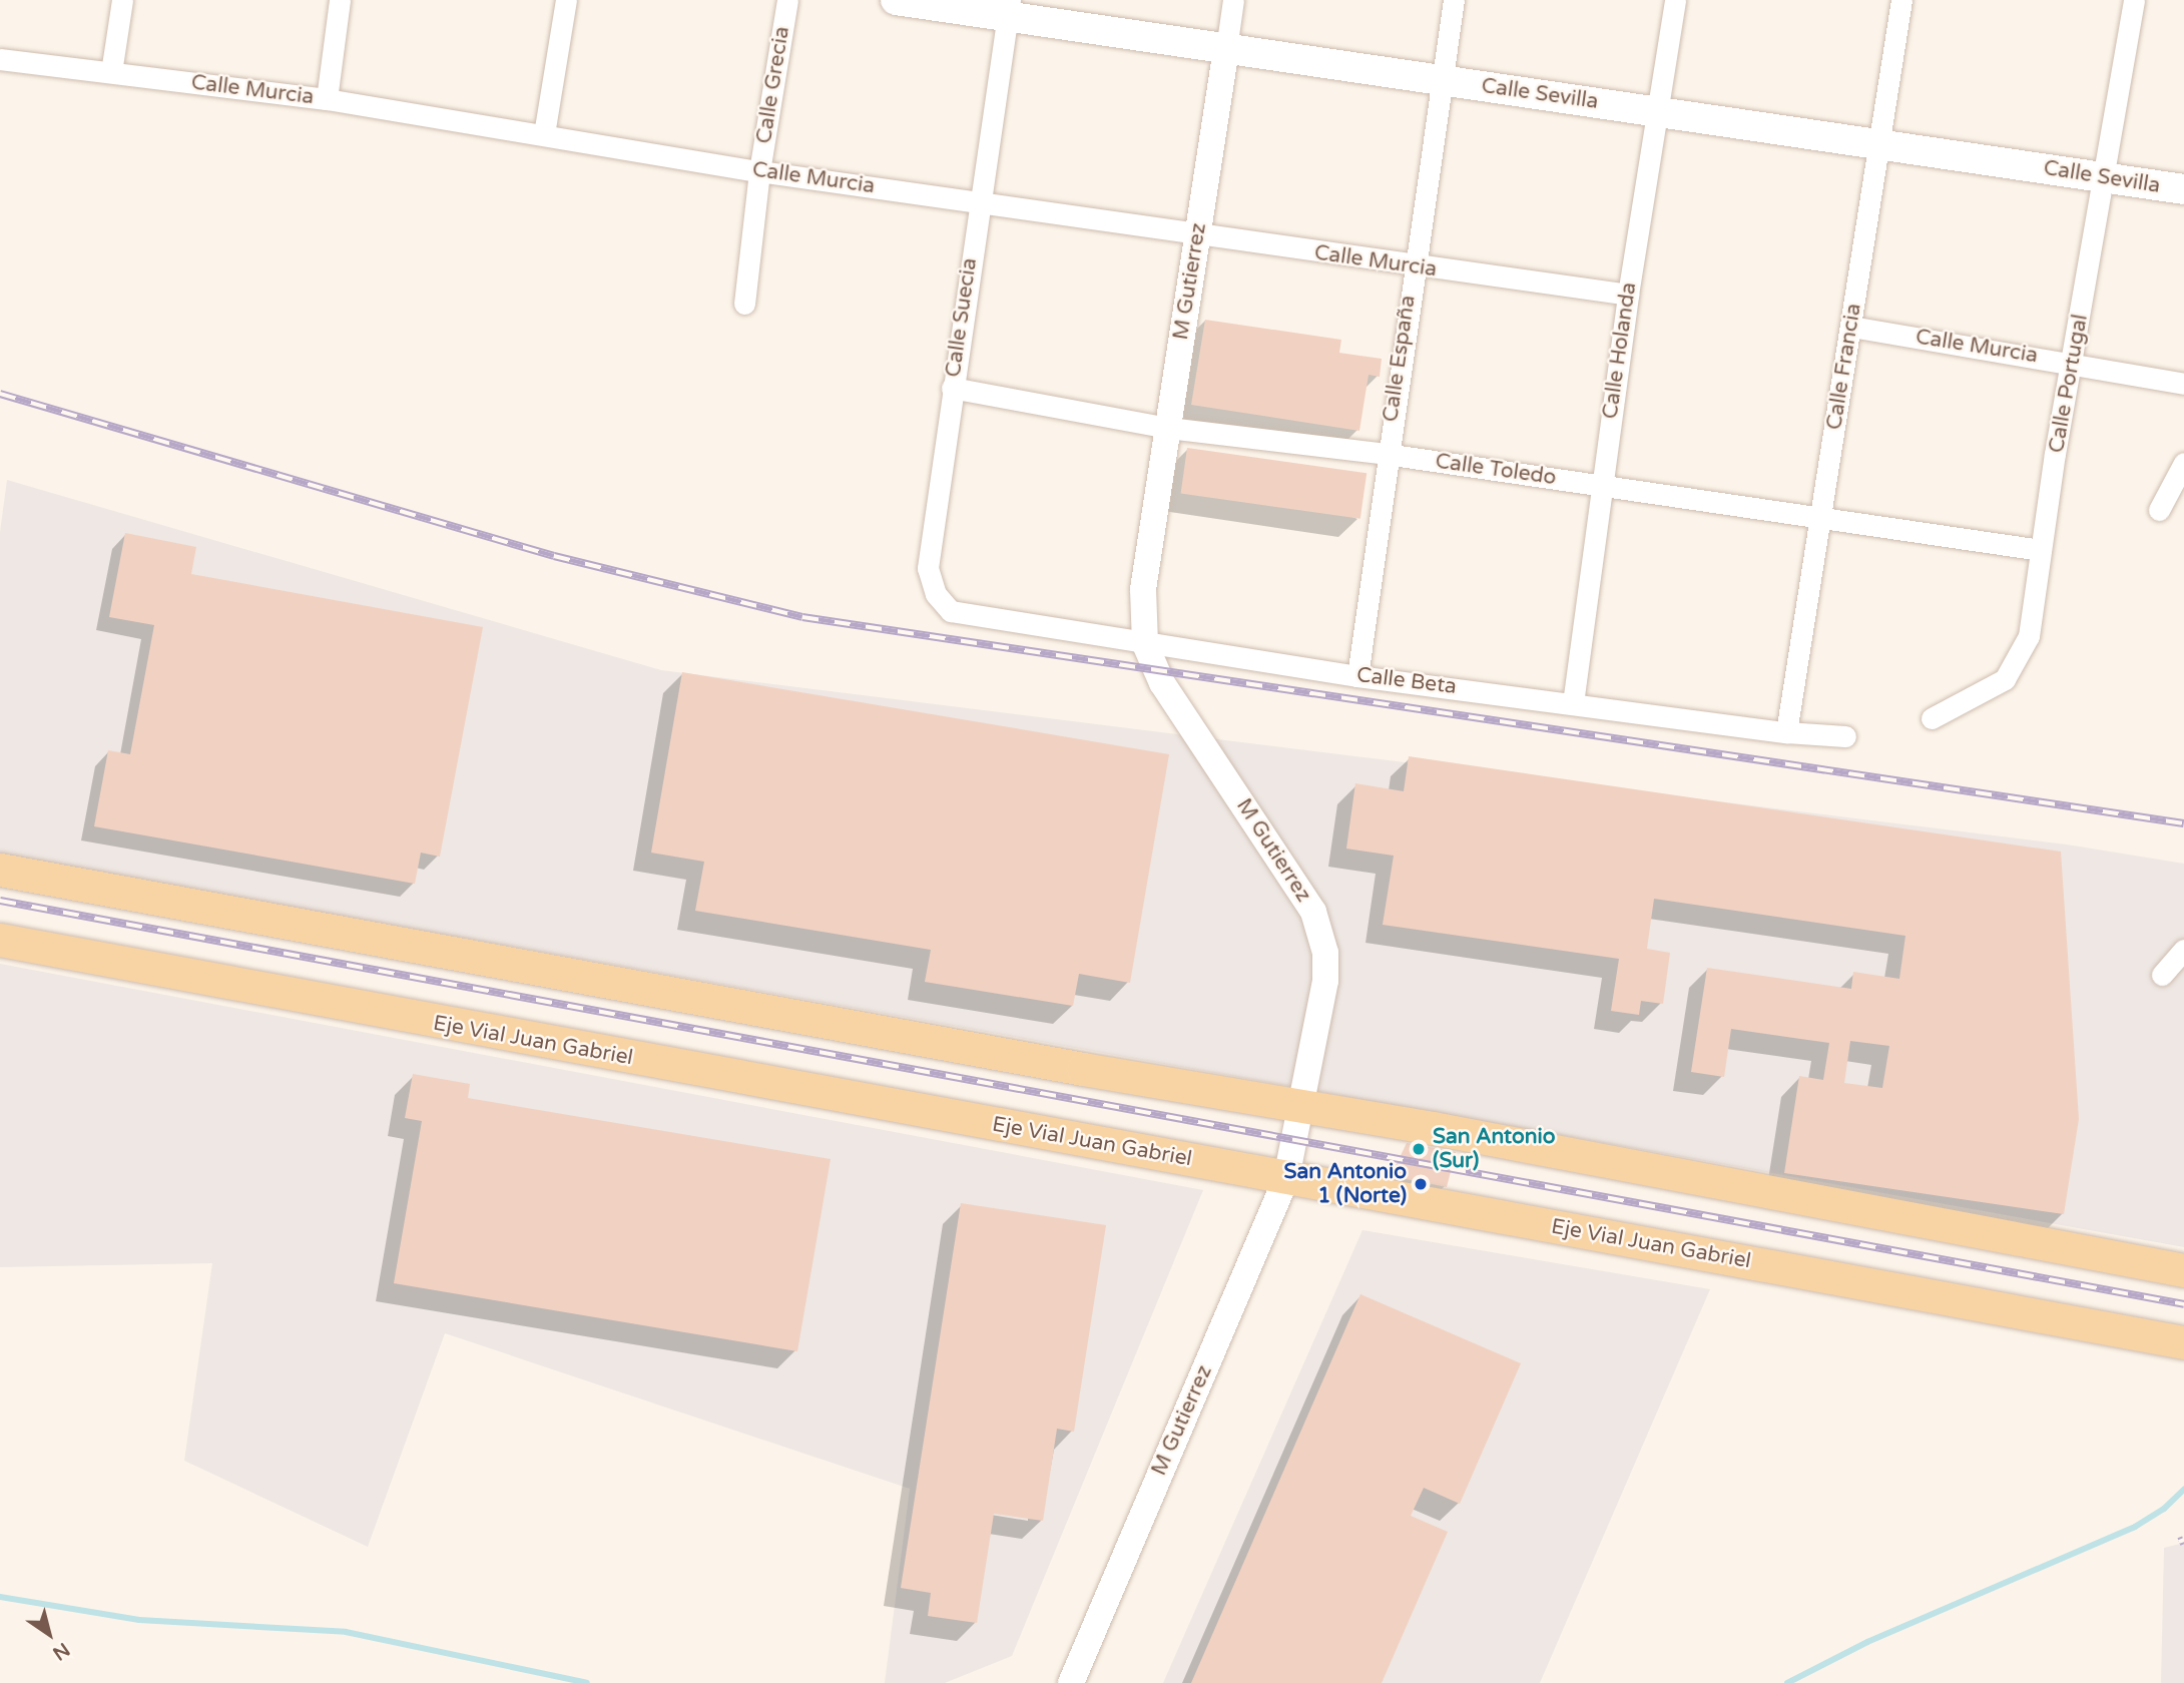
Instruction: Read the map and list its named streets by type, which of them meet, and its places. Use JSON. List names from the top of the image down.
{
  "streets": {
    "main road": ["Calle Sevilla", "Eje Vial Juan Gabriel"],
    "street": [
      "Calle Grecia",
      "Calle Murcia",
      "M Gutierrez",
      "Calle Suecia",
      "Calle Holanda",
      "Calle España",
      "Calle Francia",
      "Calle Portugal",
      "Calle Toledo",
      "Calle Beta"
    ]
  },
  "crossings": [
    ["Calle Grecia", "Calle Murcia"],
    ["Calle Murcia", "M Gutierrez"],
    ["Calle Murcia", "Calle Suecia"],
    ["Calle Murcia", "Calle Holanda"],
    ["Calle Murcia", "Calle España"],
    ["Calle Murcia", "Calle Francia"],
    ["Calle Murcia", "Calle Portugal"],
    ["Calle Sevilla", "M Gutierrez"],
    ["Calle Sevilla", "Calle Suecia"],
    ["Calle Sevilla", "Calle Holanda"],
    ["Calle Sevilla", "Calle España"],
    ["Calle Sevilla", "Calle Francia"],
    ["Calle Sevilla", "Calle Portugal"],
    ["M Gutierrez", "Calle Toledo"],
    ["M Gutierrez", "Calle Beta"],
    ["M Gutierrez", "Eje Vial Juan Gabriel"],
    ["Calle Suecia", "Calle Toledo"],
    ["Calle Suecia", "Calle Beta"],
    ["Calle Holanda", "Calle Toledo"],
    ["Calle Holanda", "Calle Beta"],
    ["Calle España", "Calle Toledo"],
    ["Calle España", "Calle Beta"],
    ["Calle Francia", "Calle Toledo"],
    ["Calle Francia", "Calle Beta"],
    ["Calle Portugal", "Calle Toledo"]
  ],
  "places": ["San Antonio (Sur)", "San Antonio 1 (Norte)"],
  "north": "bottom right"
}
